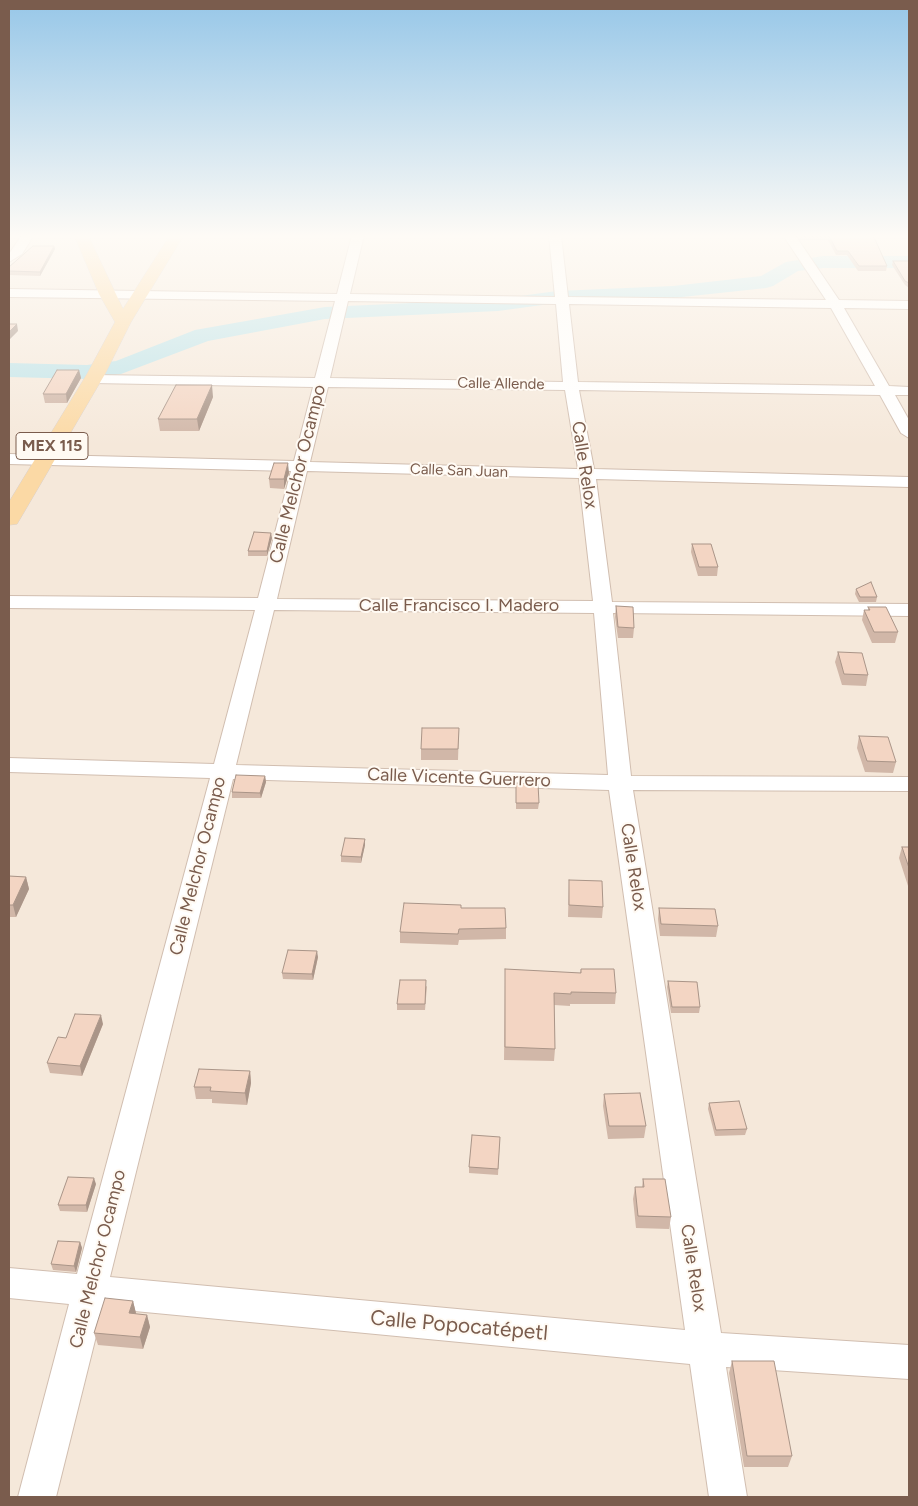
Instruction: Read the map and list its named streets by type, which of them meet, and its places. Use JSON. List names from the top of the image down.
{
  "streets": {
    "main road": ["MEX 115"],
    "street": [
      "Calle Allende",
      "Calle Relox",
      "Calle San Juan",
      "Calle Melchor Ocampo",
      "Calle Francisco I. Madero",
      "Calle Vicente Guerrero",
      "Calle Popocatépetl"
    ]
  },
  "crossings": [
    ["Calle Allende", "MEX 115"],
    ["Calle Allende", "Calle Relox"],
    ["Calle Allende", "Calle Melchor Ocampo"],
    ["MEX 115", "Calle San Juan"],
    ["Calle Relox", "Calle San Juan"],
    ["Calle Relox", "Calle Francisco I. Madero"],
    ["Calle Relox", "Calle Vicente Guerrero"],
    ["Calle Relox", "Calle Popocatépetl"],
    ["Calle San Juan", "Calle Melchor Ocampo"],
    ["Calle Melchor Ocampo", "Calle Francisco I. Madero"],
    ["Calle Melchor Ocampo", "Calle Vicente Guerrero"],
    ["Calle Melchor Ocampo", "Calle Popocatépetl"]
  ]
}
